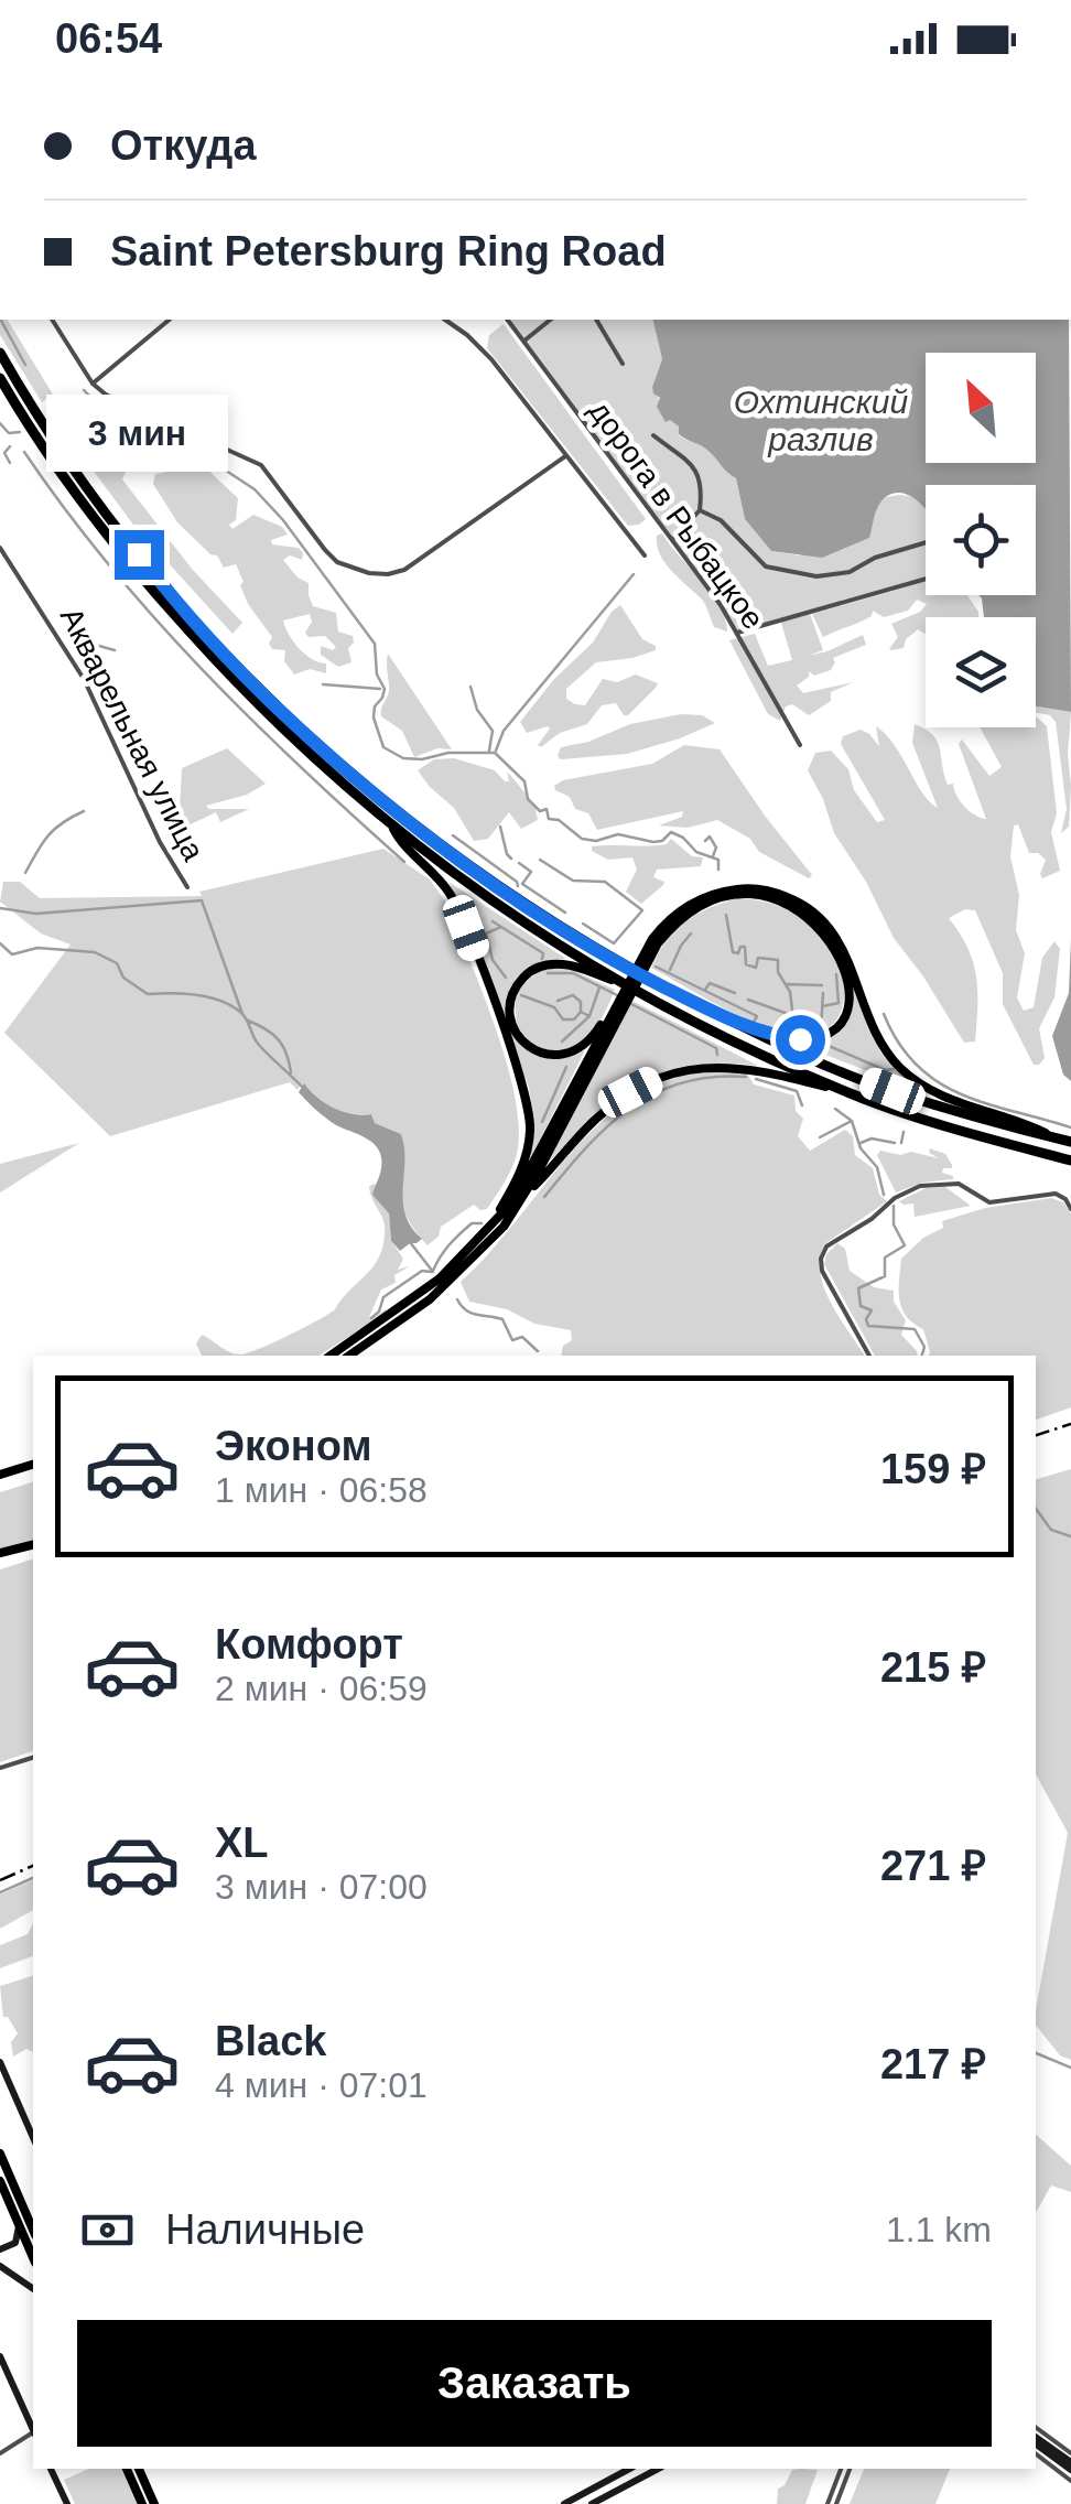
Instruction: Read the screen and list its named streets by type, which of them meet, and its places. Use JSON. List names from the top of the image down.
{
  "streets": {
    "street": ["дорога в Рыбацкое", "Акварельная улица"]
  },
  "water": ["Охтинский разлив"],
  "north": "top left",
  "page": {
    "status": "06:54",
    "banner": ["Откуда", "Saint Petersburg Ring Road"],
    "bubble": "3 мин",
    "list": [
      {
        "name": "Эконом",
        "note": "1 мин · 06:58",
        "value": "159 ₽"
      },
      {
        "name": "Комфорт",
        "note": "2 мин · 06:59",
        "value": "215 ₽"
      },
      {
        "name": "XL",
        "note": "3 мин · 07:00",
        "value": "271 ₽"
      },
      {
        "name": "Black",
        "note": "4 мин · 07:01",
        "value": "217 ₽"
      }
    ],
    "pay": ["Наличные", "1.1 km"],
    "buttons": "Заказать"
  }
}
